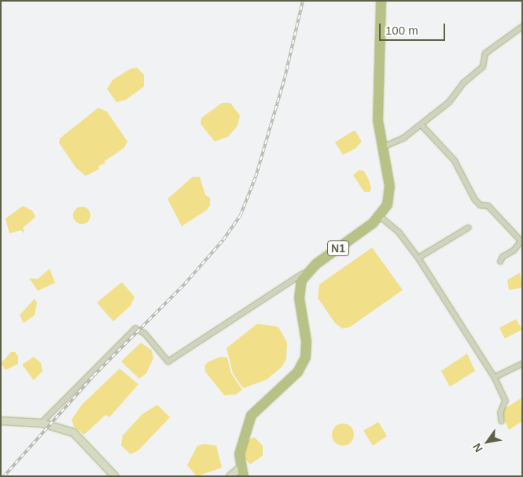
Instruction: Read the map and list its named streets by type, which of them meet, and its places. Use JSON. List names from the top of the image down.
{
  "streets": {
    "highway": ["N1"]
  },
  "scale_bar": "100 m",
  "north": "bottom left"
}
